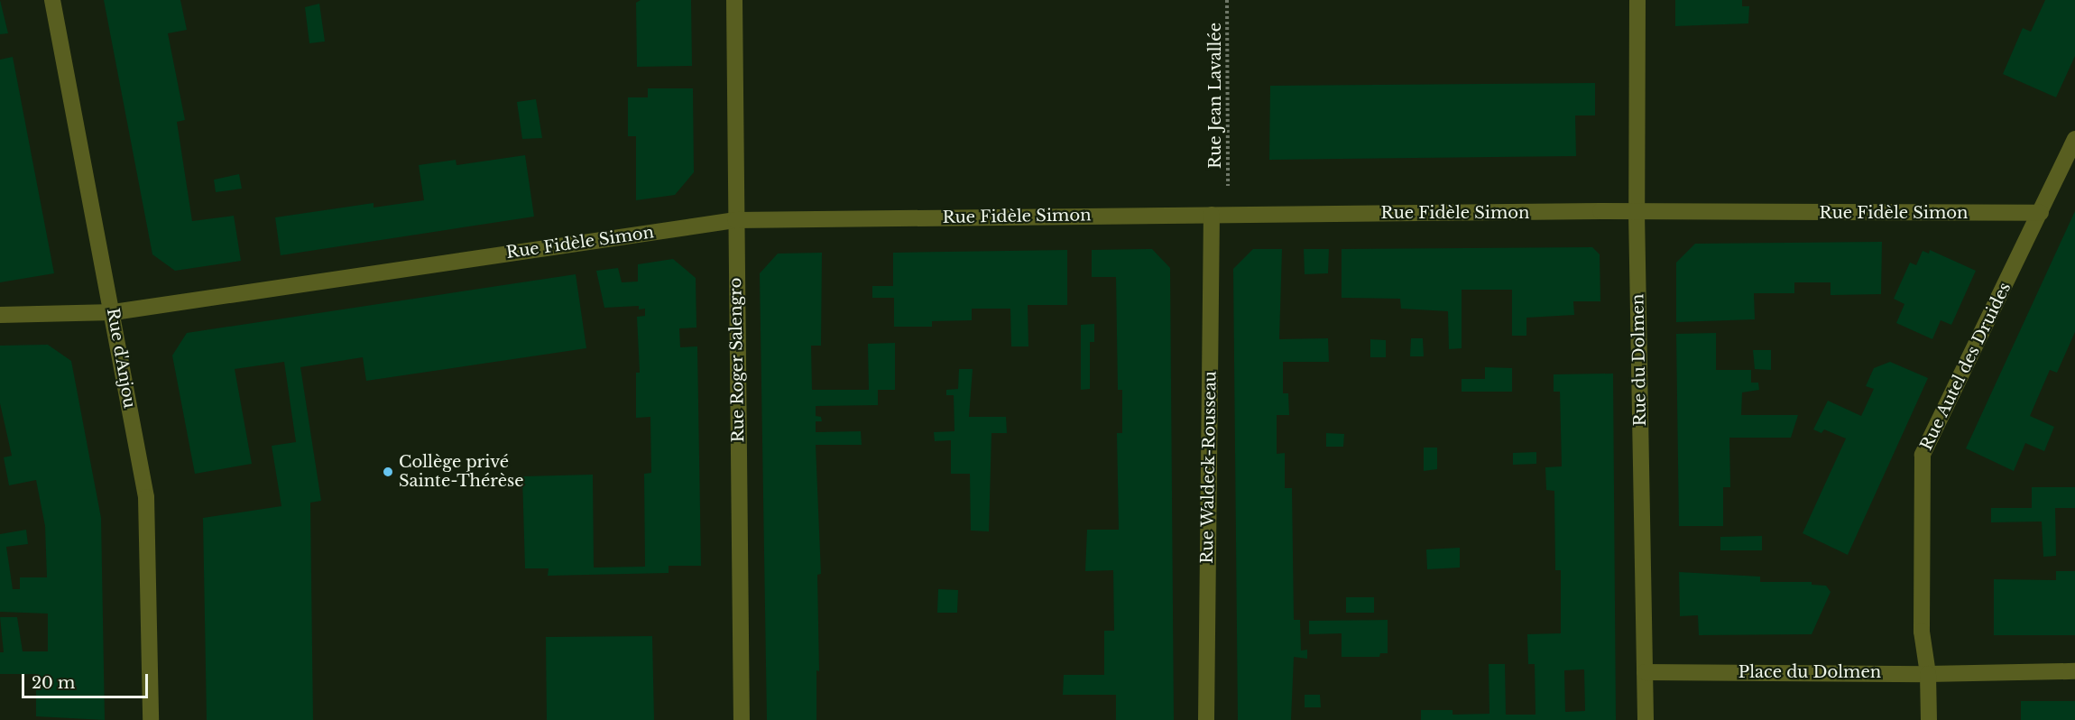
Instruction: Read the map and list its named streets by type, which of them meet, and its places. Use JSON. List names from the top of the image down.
{
  "streets": {
    "street": [
      "Rue Fidèle Simon",
      "Rue d'Anjou",
      "Rue Roger Salengro",
      "Rue du Dolmen",
      "Rue Autel des Druides",
      "Rue Waldeck-Rousseau",
      "Place du Dolmen"
    ],
    "path": ["Rue Jean Lavallée"]
  },
  "crossings": [
    ["Rue Fidèle Simon", "Rue d'Anjou"],
    ["Rue Fidèle Simon", "Rue Roger Salengro"],
    ["Rue Fidèle Simon", "Rue du Dolmen"],
    ["Rue Fidèle Simon", "Rue Autel des Druides"],
    ["Rue Fidèle Simon", "Rue Waldeck-Rousseau"],
    ["Rue du Dolmen", "Place du Dolmen"],
    ["Rue Autel des Druides", "Place du Dolmen"]
  ],
  "places": ["Collège privé Sainte-Thérèse"],
  "scale_bar": "20 m"
}
